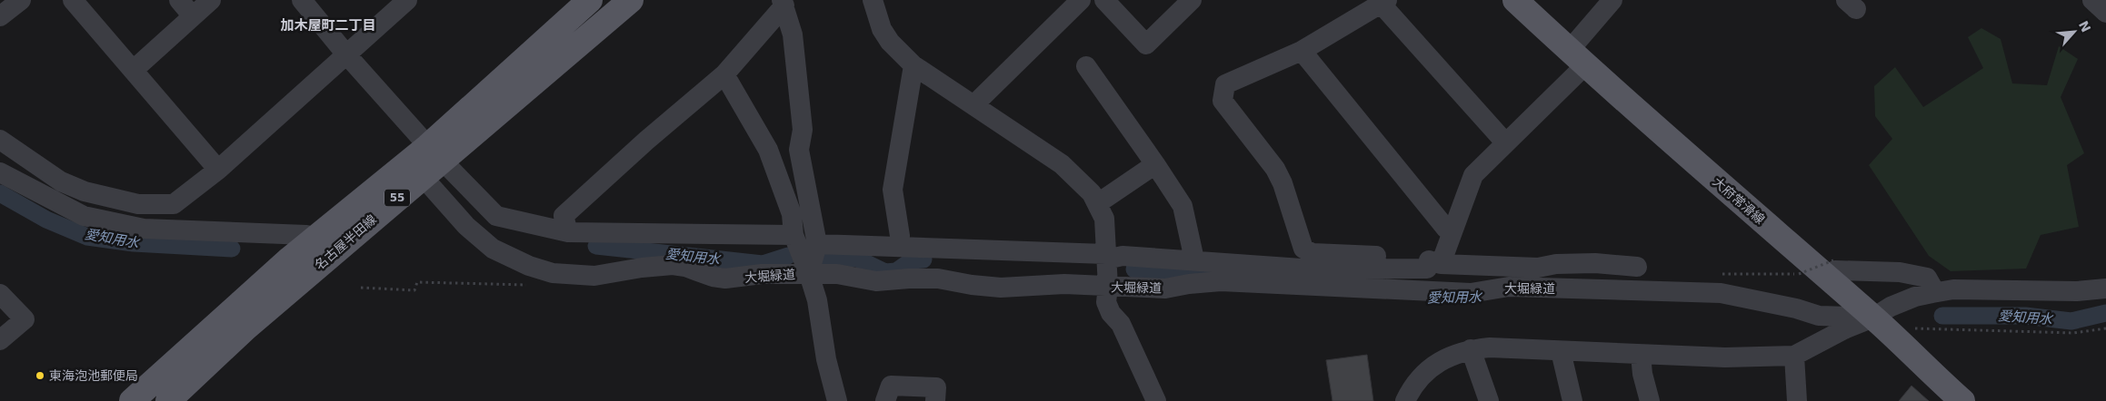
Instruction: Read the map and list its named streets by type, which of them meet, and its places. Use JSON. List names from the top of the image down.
{
  "streets": {
    "main road": ["55", "大府常滑線", "名古屋半田線"],
    "street": ["大堀緑道"]
  },
  "crossings": [
    ["大府常滑線", "大堀緑道"]
  ],
  "districts": ["加木屋町二丁目"],
  "water": ["愛知用水"],
  "places": ["東海泡池郵便局"],
  "north": "top right"
}
